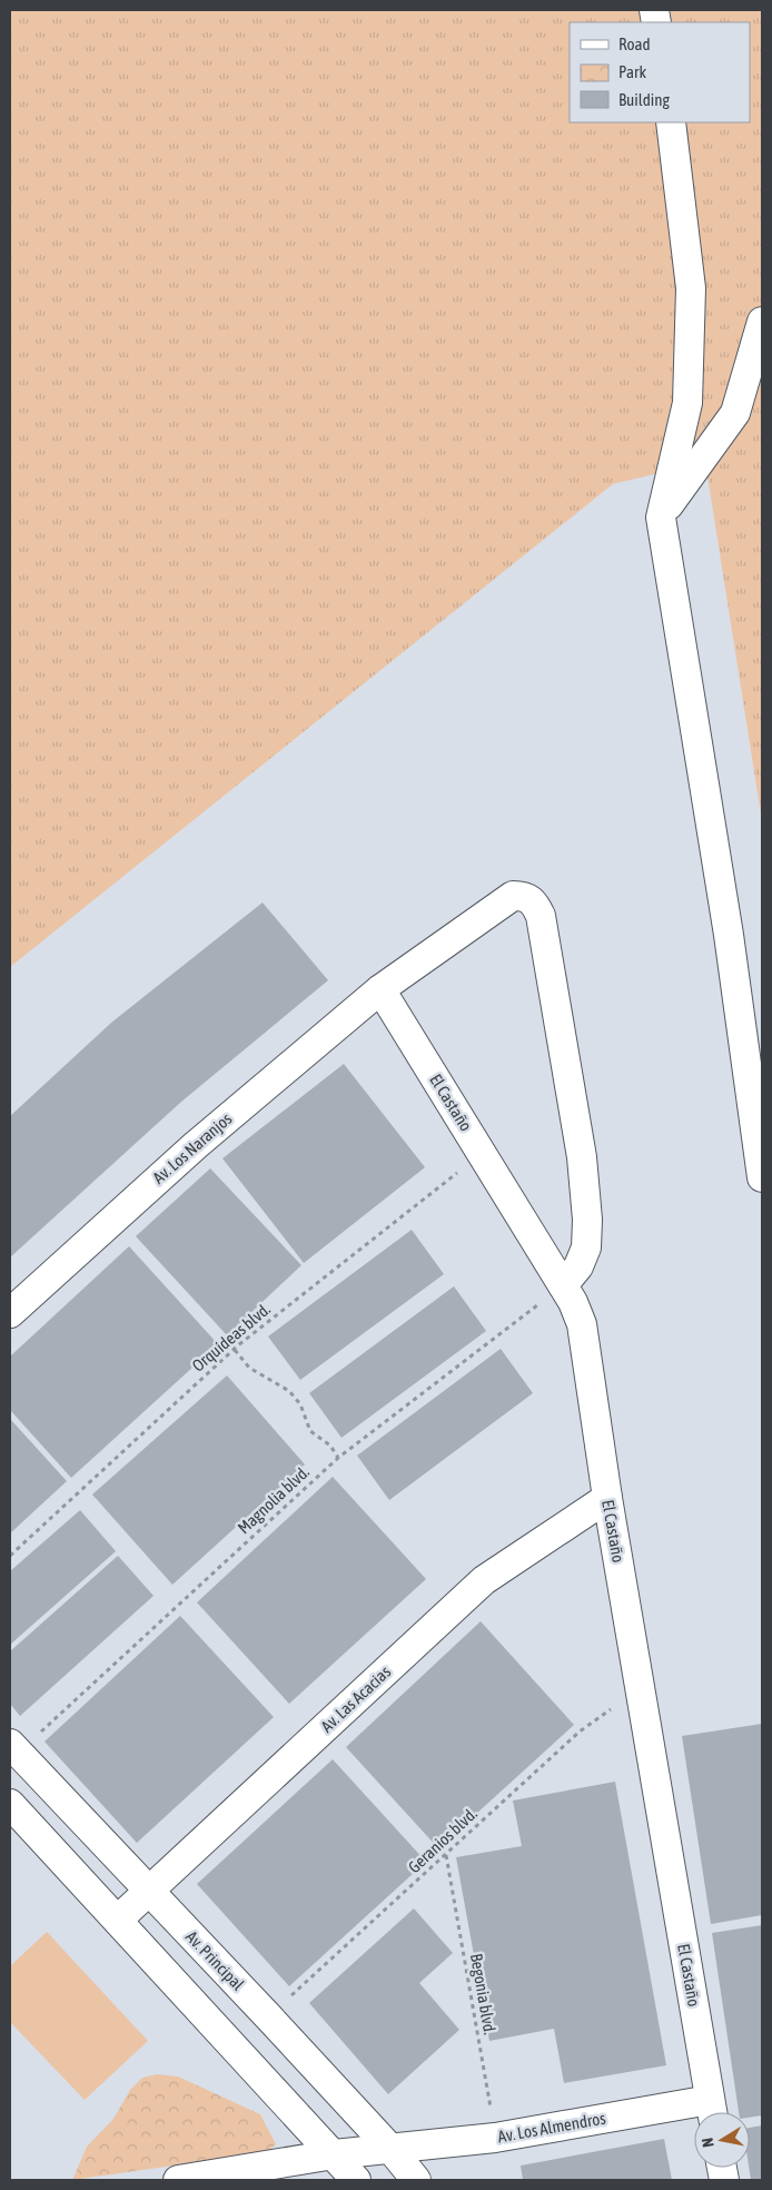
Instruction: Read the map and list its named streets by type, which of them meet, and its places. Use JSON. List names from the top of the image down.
{
  "streets": {
    "street": [
      "El Castaño",
      "Av. Los Naranjos",
      "Av. Las Acacias",
      "Av. Principal",
      "Av. Los Almendros"
    ],
    "path": [
      "Orquídeas blvd.",
      "Magnolia blvd.",
      "Geranios blvd.",
      "Begonia blvd."
    ]
  },
  "crossings": [
    ["El Castaño", "Av. Los Naranjos"],
    ["El Castaño", "Orquídeas blvd."],
    ["El Castaño", "Magnolia blvd."],
    ["El Castaño", "Av. Las Acacias"],
    ["El Castaño", "Geranios blvd."],
    ["Av. Los Naranjos", "Magnolia blvd."],
    ["Magnolia blvd.", "Av. Principal"],
    ["Av. Las Acacias", "Av. Principal"],
    ["Geranios blvd.", "Av. Principal"],
    ["Geranios blvd.", "Begonia blvd."],
    ["Av. Principal", "Av. Los Almendros"],
    ["Begonia blvd.", "Av. Los Almendros"]
  ],
  "legend": ["Road", "Park", "Building"],
  "north": "left"
}
